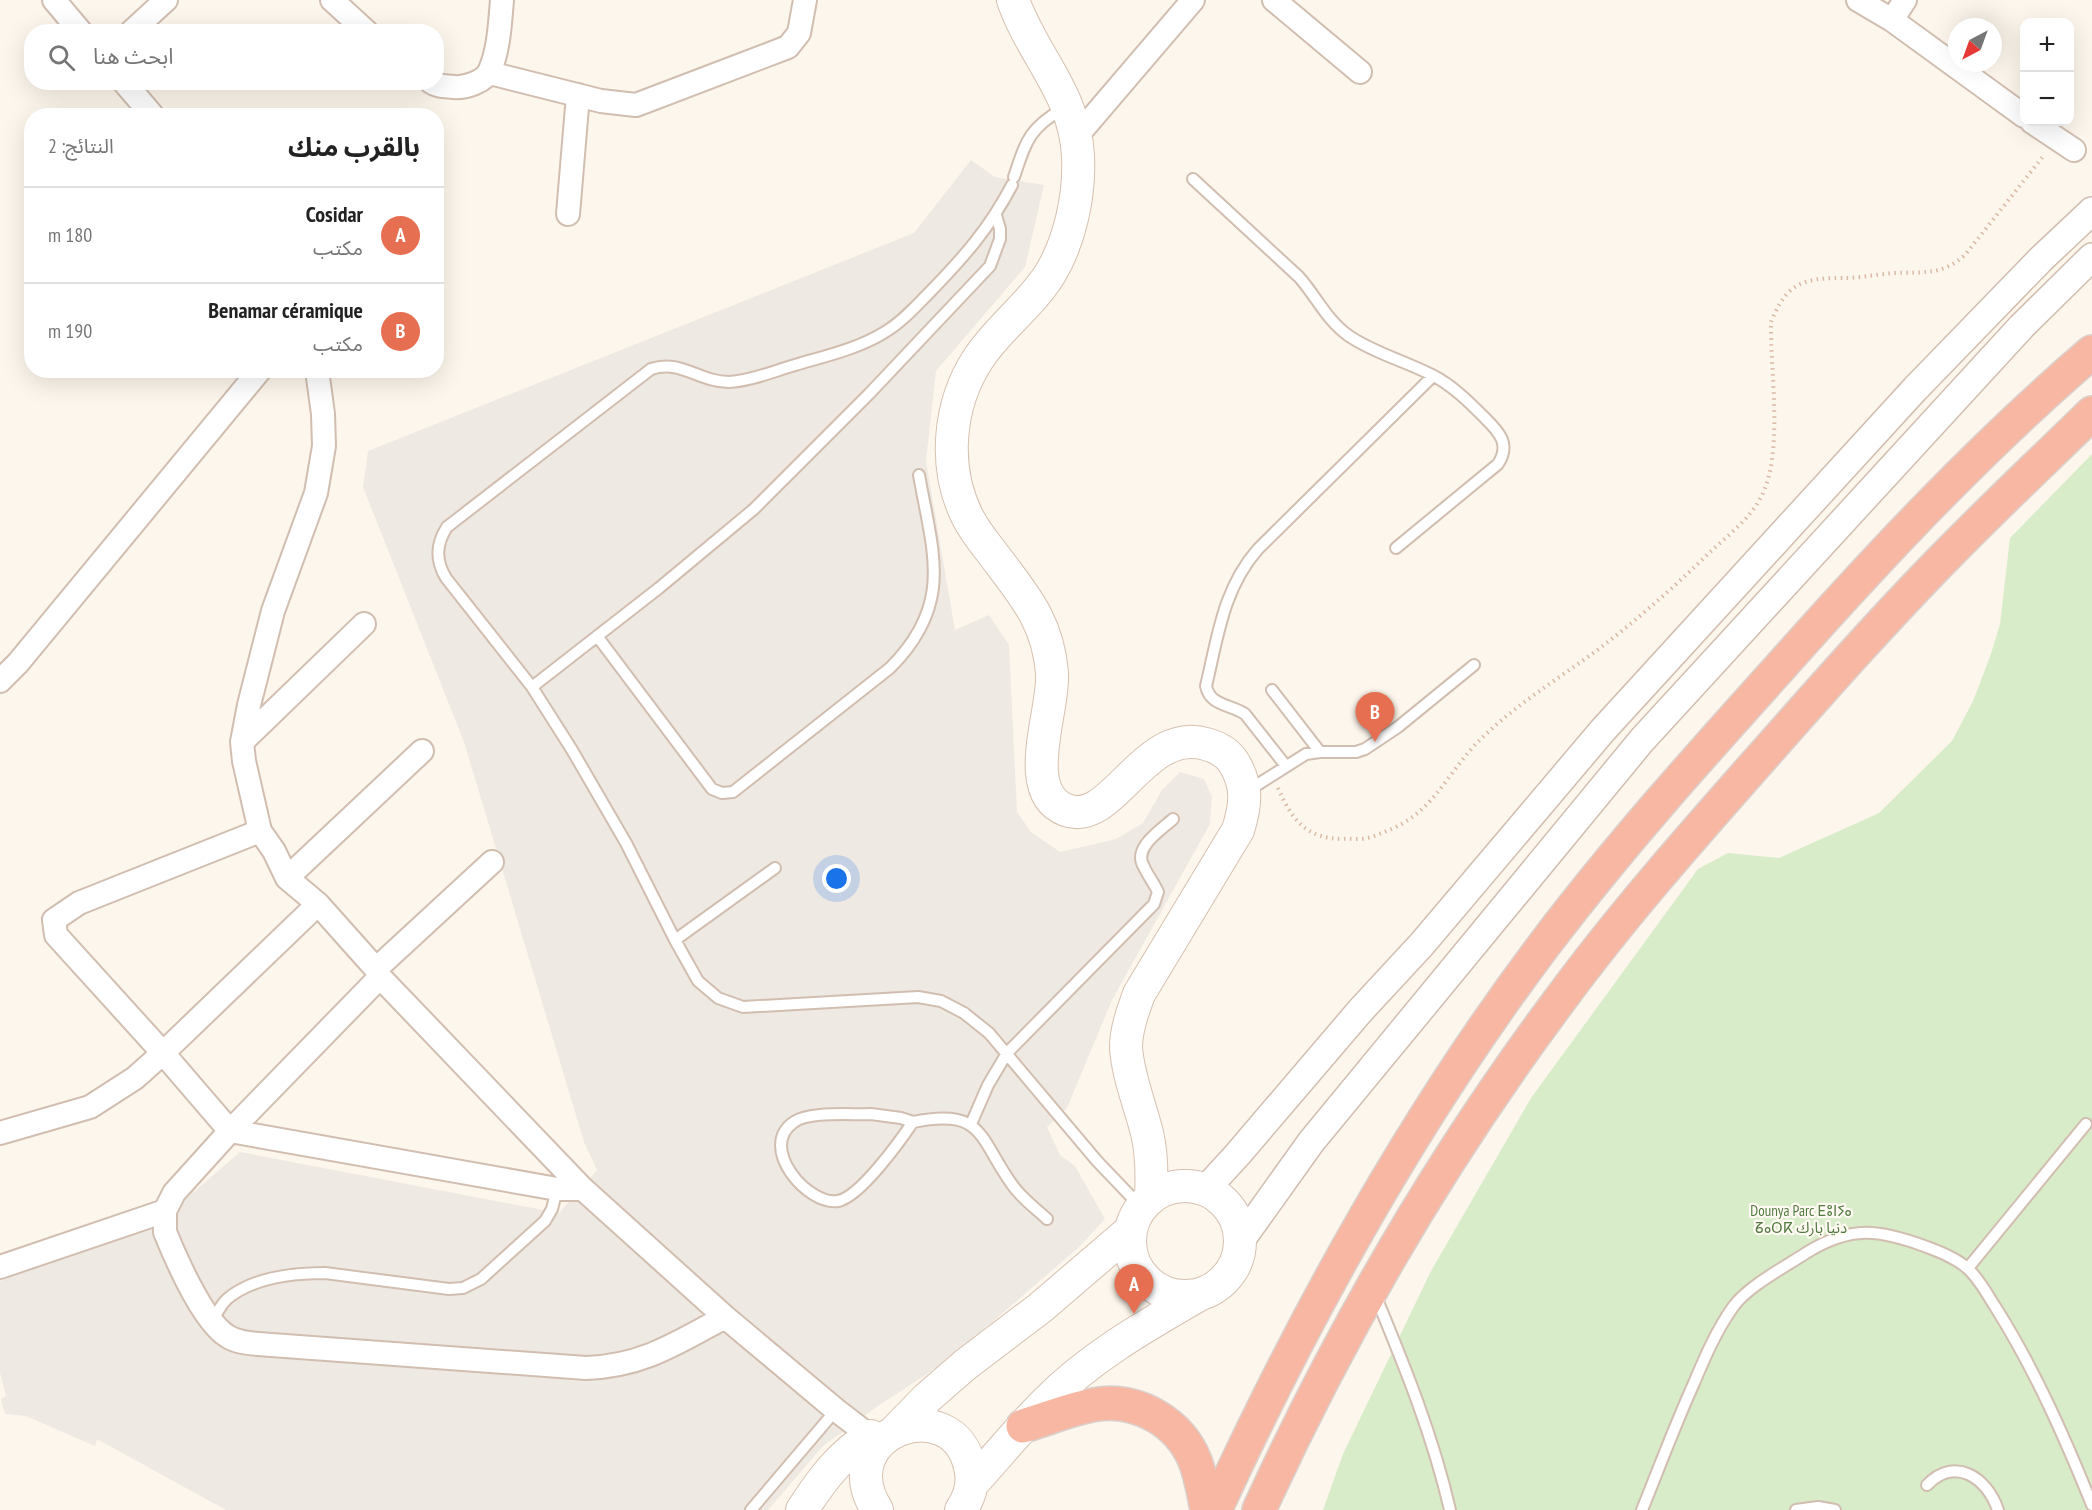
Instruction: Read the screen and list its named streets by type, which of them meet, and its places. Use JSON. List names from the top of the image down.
{
  "parks": ["Dounya Parc ⴹⵓⵏⵢⴰ ⵒⴰⵔⴽ دنيا بارك"],
  "north": "bottom left",
  "page": {
    "map_buttons": ["+", "−"],
    "search": "ابحث هنا",
    "heading": ["بالقرب منك", "النتائج: 2"],
    "list": [
      {
        "mark": "A",
        "name": "Cosidar",
        "note": "مكتب",
        "value": "180 m"
      },
      {
        "mark": "B",
        "name": "Benamar céramique",
        "note": "مكتب",
        "value": "190 m"
      }
    ],
    "pins": ["B", "A"]
  }
}
